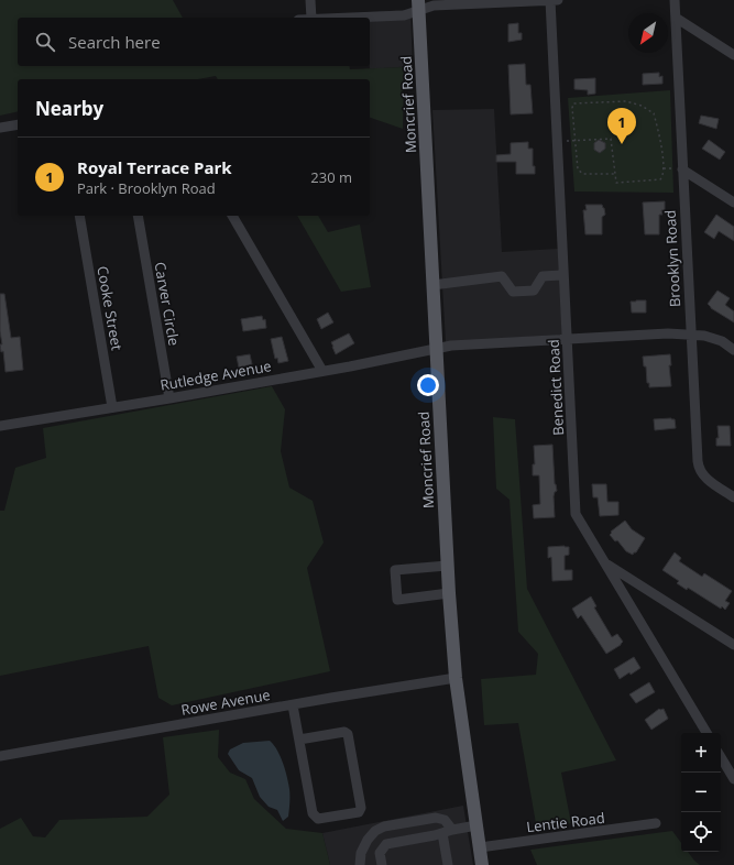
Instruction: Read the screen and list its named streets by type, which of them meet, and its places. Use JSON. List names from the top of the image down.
{
  "streets": {
    "main road": ["Moncrief Road"],
    "street": [
      "Brooklyn Road",
      "Carver Circle",
      "Cooke Street",
      "Rutledge Avenue",
      "Benedict Road",
      "Rowe Avenue",
      "Lentie Road"
    ]
  },
  "crossings": [
    ["Moncrief Road", "Rutledge Avenue"],
    ["Moncrief Road", "Rowe Avenue"],
    ["Moncrief Road", "Lentie Road"],
    ["Brooklyn Road", "Rutledge Avenue"],
    ["Carver Circle", "Rutledge Avenue"],
    ["Cooke Street", "Rutledge Avenue"],
    ["Rutledge Avenue", "Benedict Road"]
  ],
  "north": "bottom left",
  "page": {
    "search": "Search here",
    "heading": "Nearby",
    "pins": "1",
    "list": [
      {
        "mark": "1",
        "name": "Royal Terrace Park",
        "note": "Park · Brooklyn Road",
        "value": "230 m"
      }
    ],
    "map_buttons": ["+", "−"]
  }
}
